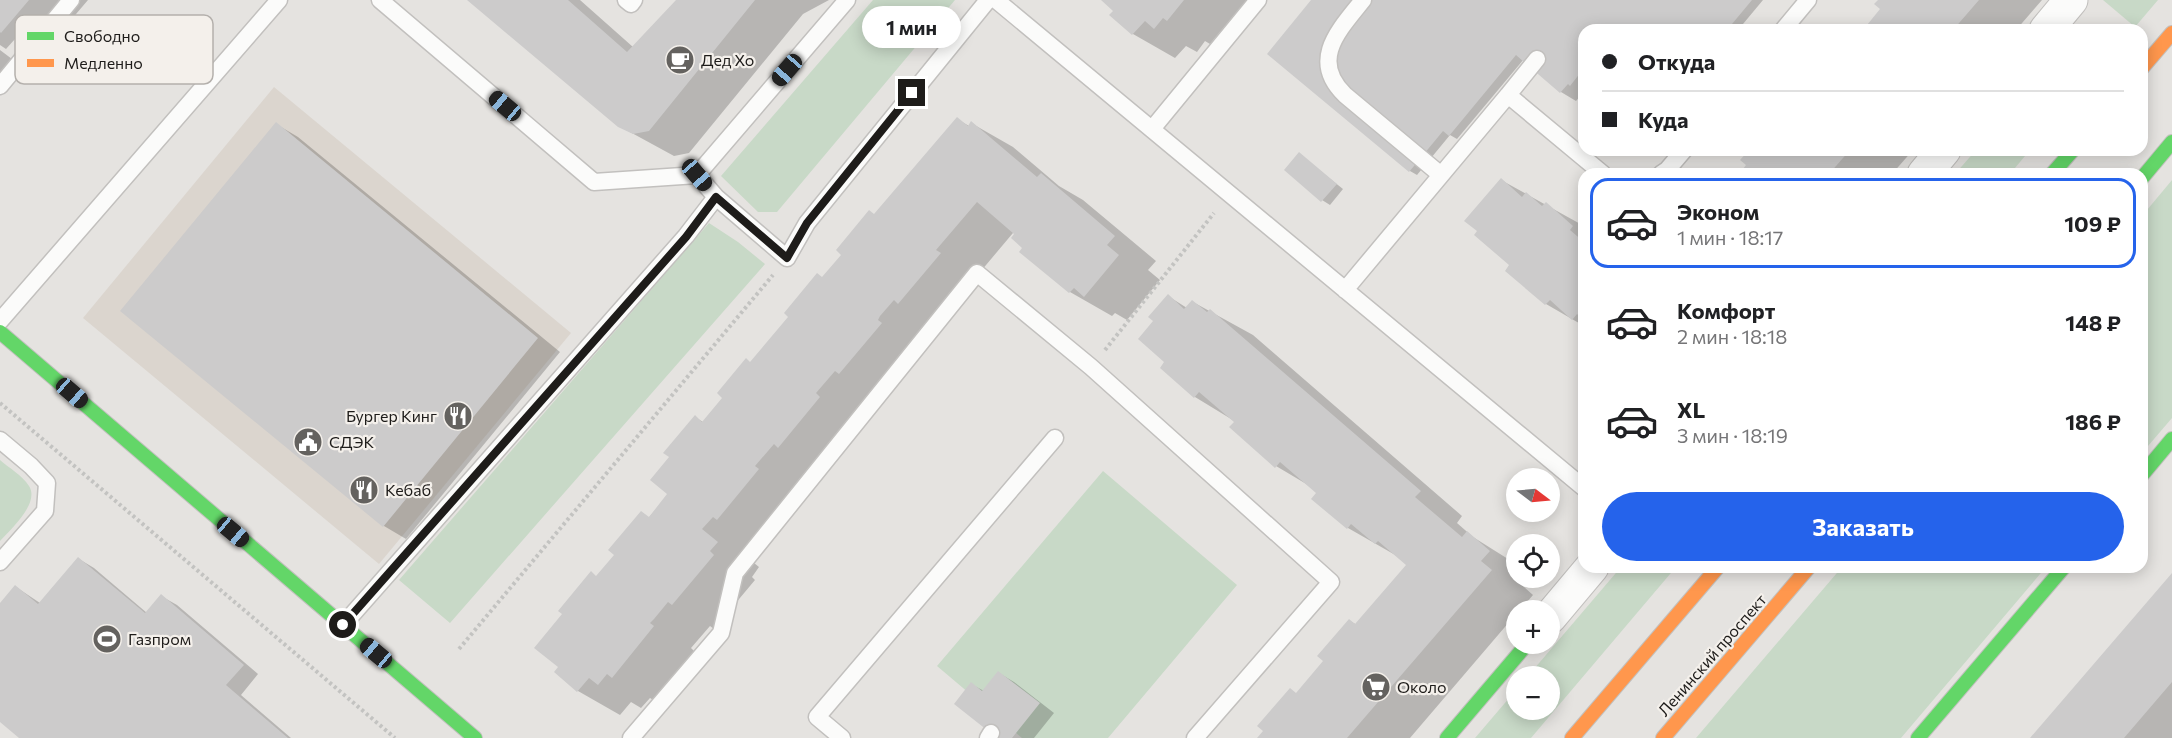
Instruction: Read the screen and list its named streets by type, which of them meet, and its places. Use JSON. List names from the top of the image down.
{
  "streets": {
    "street": ["Ленинский проспект"]
  },
  "places": {
    "cafe": ["Дед Хо"],
    "restaurant": ["Бургер Кинг", "Кебаб"],
    "public building": ["СДЭК"],
    "sports": ["Газпром"],
    "supermarket": ["Около"]
  },
  "legend": ["Свободно", "Медленно"],
  "north": "right",
  "page": {
    "bubble": "1 мин",
    "banner": ["Откуда", "Куда"],
    "list": [
      {
        "name": "Эконом",
        "note": "1 мин · 18:17",
        "value": "109 ₽"
      },
      {
        "name": "Комфорт",
        "note": "2 мин · 18:18",
        "value": "148 ₽"
      },
      {
        "name": "XL",
        "note": "3 мин · 18:19",
        "value": "186 ₽"
      }
    ],
    "map_buttons": ["+", "−"],
    "buttons": "Заказать"
  }
}
